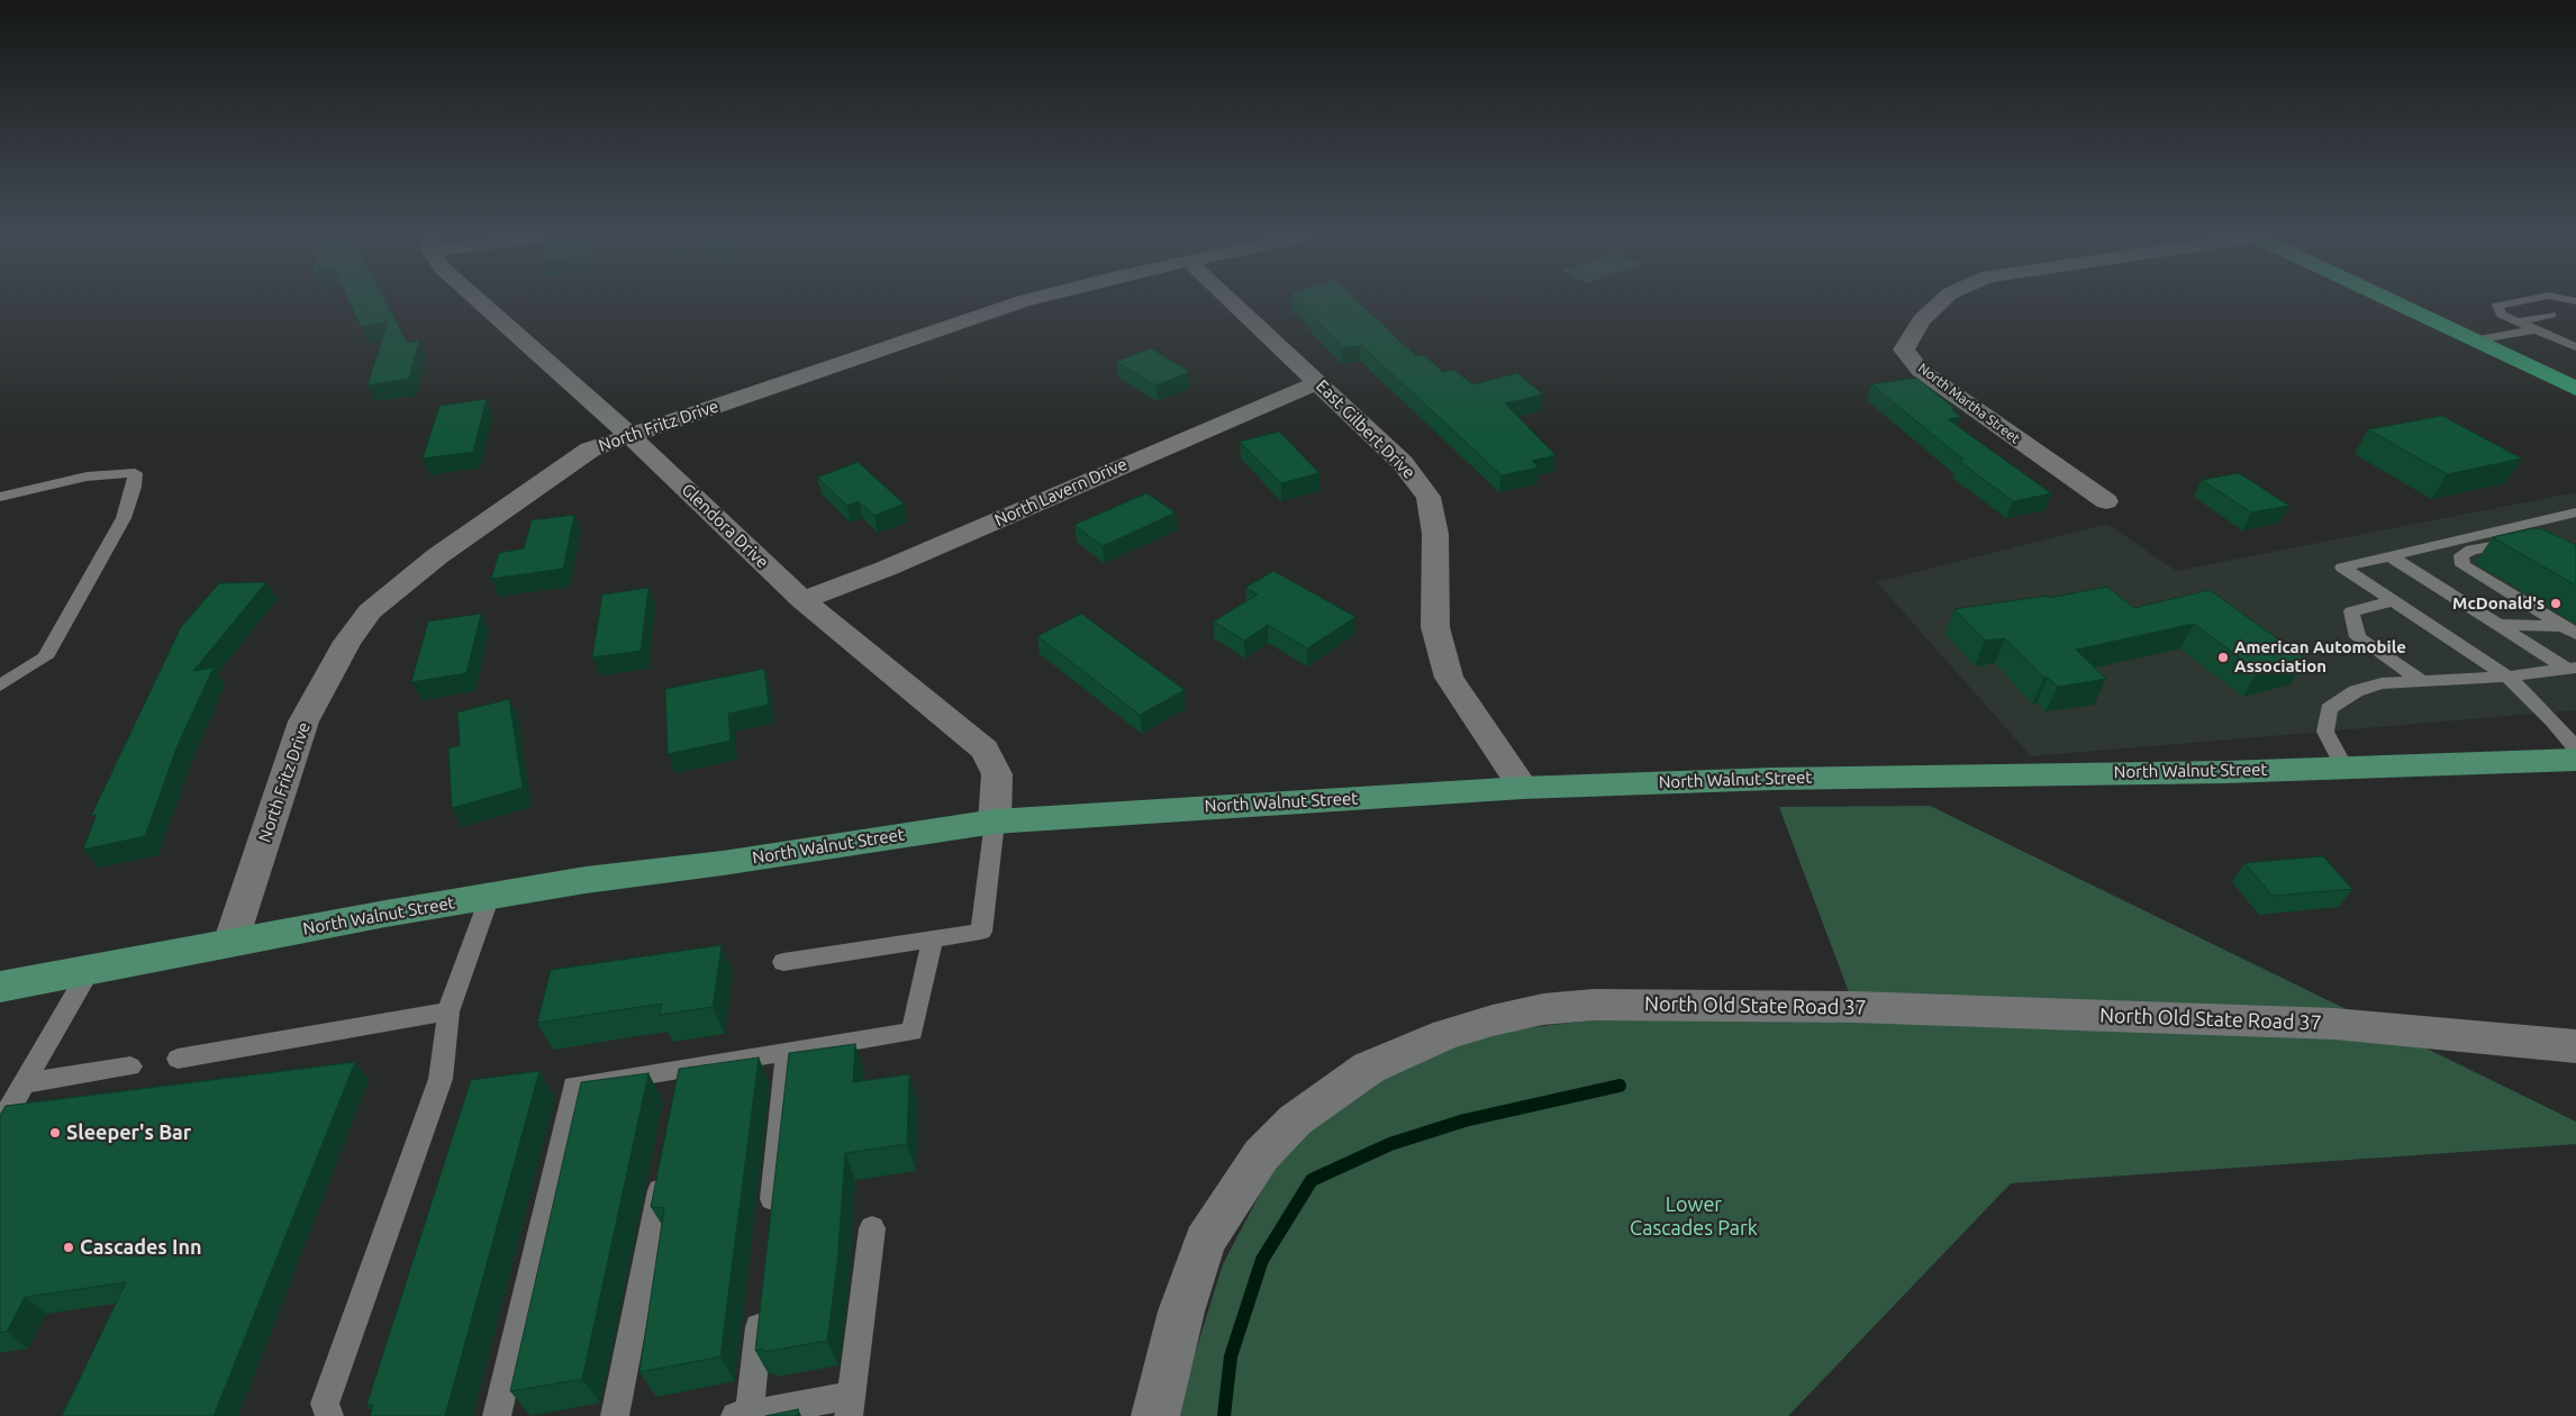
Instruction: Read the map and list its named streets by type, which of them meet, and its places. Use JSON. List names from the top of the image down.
{
  "streets": {
    "main road": ["North Walnut Street"],
    "street": [
      "North Martha Street",
      "North Fritz Drive",
      "East Gilbert Drive",
      "North Lavern Drive",
      "Glendora Drive",
      "North Old State Road 37"
    ]
  },
  "crossings": [
    ["North Fritz Drive", "Glendora Drive"],
    ["North Fritz Drive", "North Walnut Street"],
    ["East Gilbert Drive", "North Lavern Drive"],
    ["East Gilbert Drive", "North Walnut Street"],
    ["North Lavern Drive", "Glendora Drive"],
    ["Glendora Drive", "North Walnut Street"]
  ],
  "parks": ["Lower Cascades Park"],
  "places": [
    "McDonald's",
    "American Automobile Association",
    "Sleeper's Bar",
    "Cascades Inn"
  ]
}
